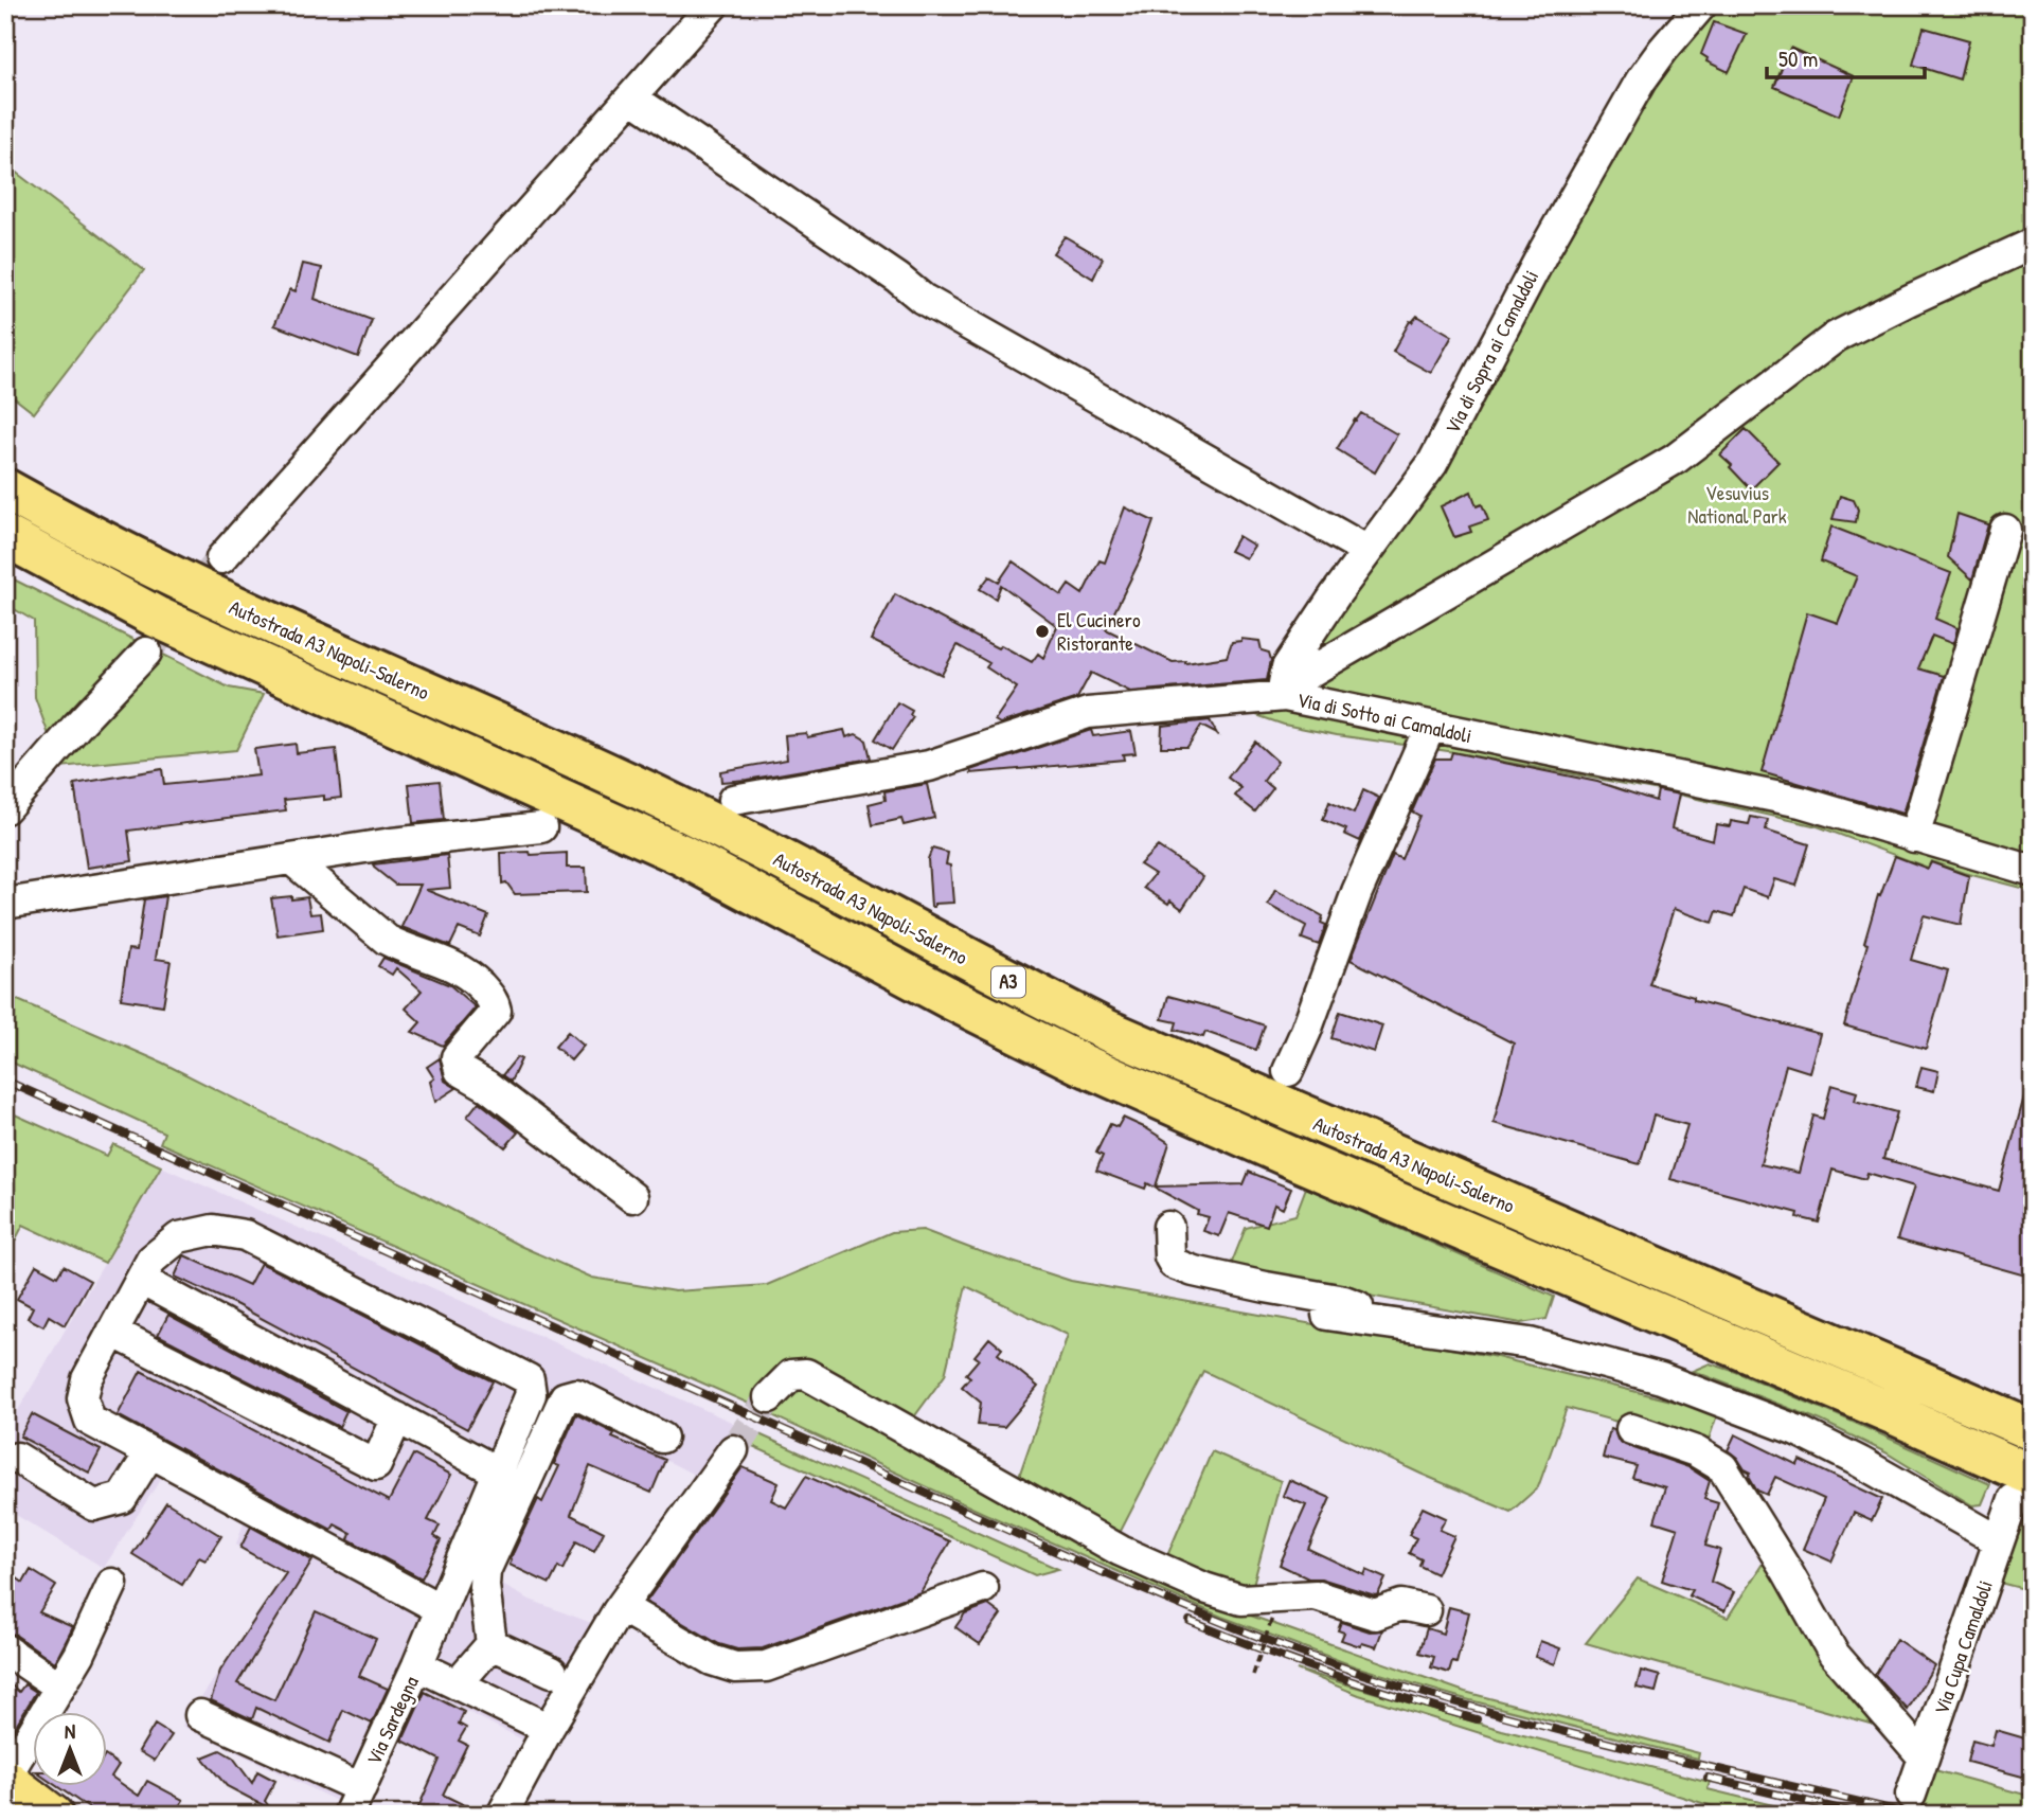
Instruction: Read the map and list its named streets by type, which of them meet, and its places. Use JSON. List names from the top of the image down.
{
  "streets": {
    "highway": ["Autostrada A3 Napoli-Salerno", "A3"],
    "street": [
      "Via di Sopra ai Camaldoli",
      "Via di Sotto ai Camaldoli",
      "Via Cupa Camaldoli",
      "Via Sardegna"
    ]
  },
  "crossings": [
    ["Via di Sopra ai Camaldoli", "Via di Sotto ai Camaldoli"],
    ["Autostrada A3 Napoli-Salerno", "Via Cupa Camaldoli"]
  ],
  "parks": ["Vesuvius National Park"],
  "places": ["El Cucinero Ristorante"],
  "scale_bar": "50 m",
  "north": "top"
}
